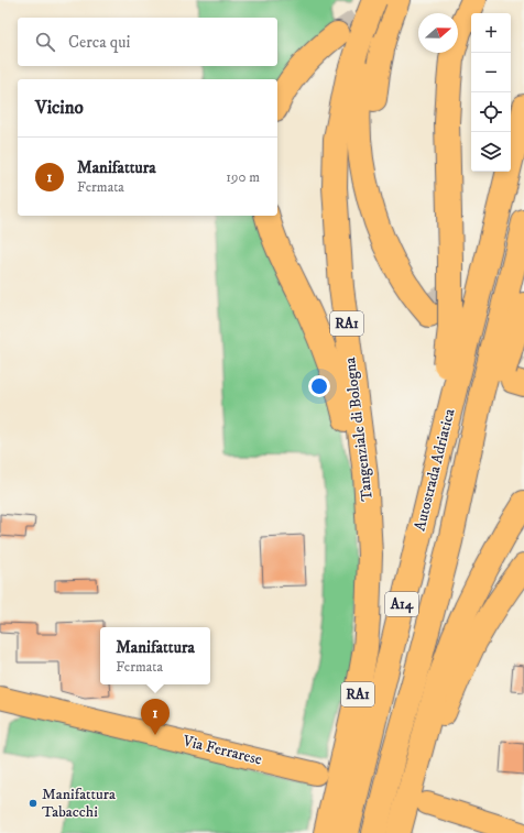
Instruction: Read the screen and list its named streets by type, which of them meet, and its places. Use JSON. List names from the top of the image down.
{
  "streets": {
    "highway": [
      "RA1",
      "Tangenziale di Bologna",
      "Autostrada Adriatica",
      "A14"
    ],
    "main road": ["Via Ferrarese"]
  },
  "places": ["Manifattura Tabacchi"],
  "north": "right",
  "page": {
    "map_buttons": ["+", "−"],
    "search": "Cerca qui",
    "heading": "Vicino",
    "list": [
      {
        "mark": "1",
        "name": "Manifattura",
        "note": "Fermata",
        "value": "190 m"
      }
    ],
    "popup": ["Manifattura", "Fermata"],
    "pins": "1"
  }
}
